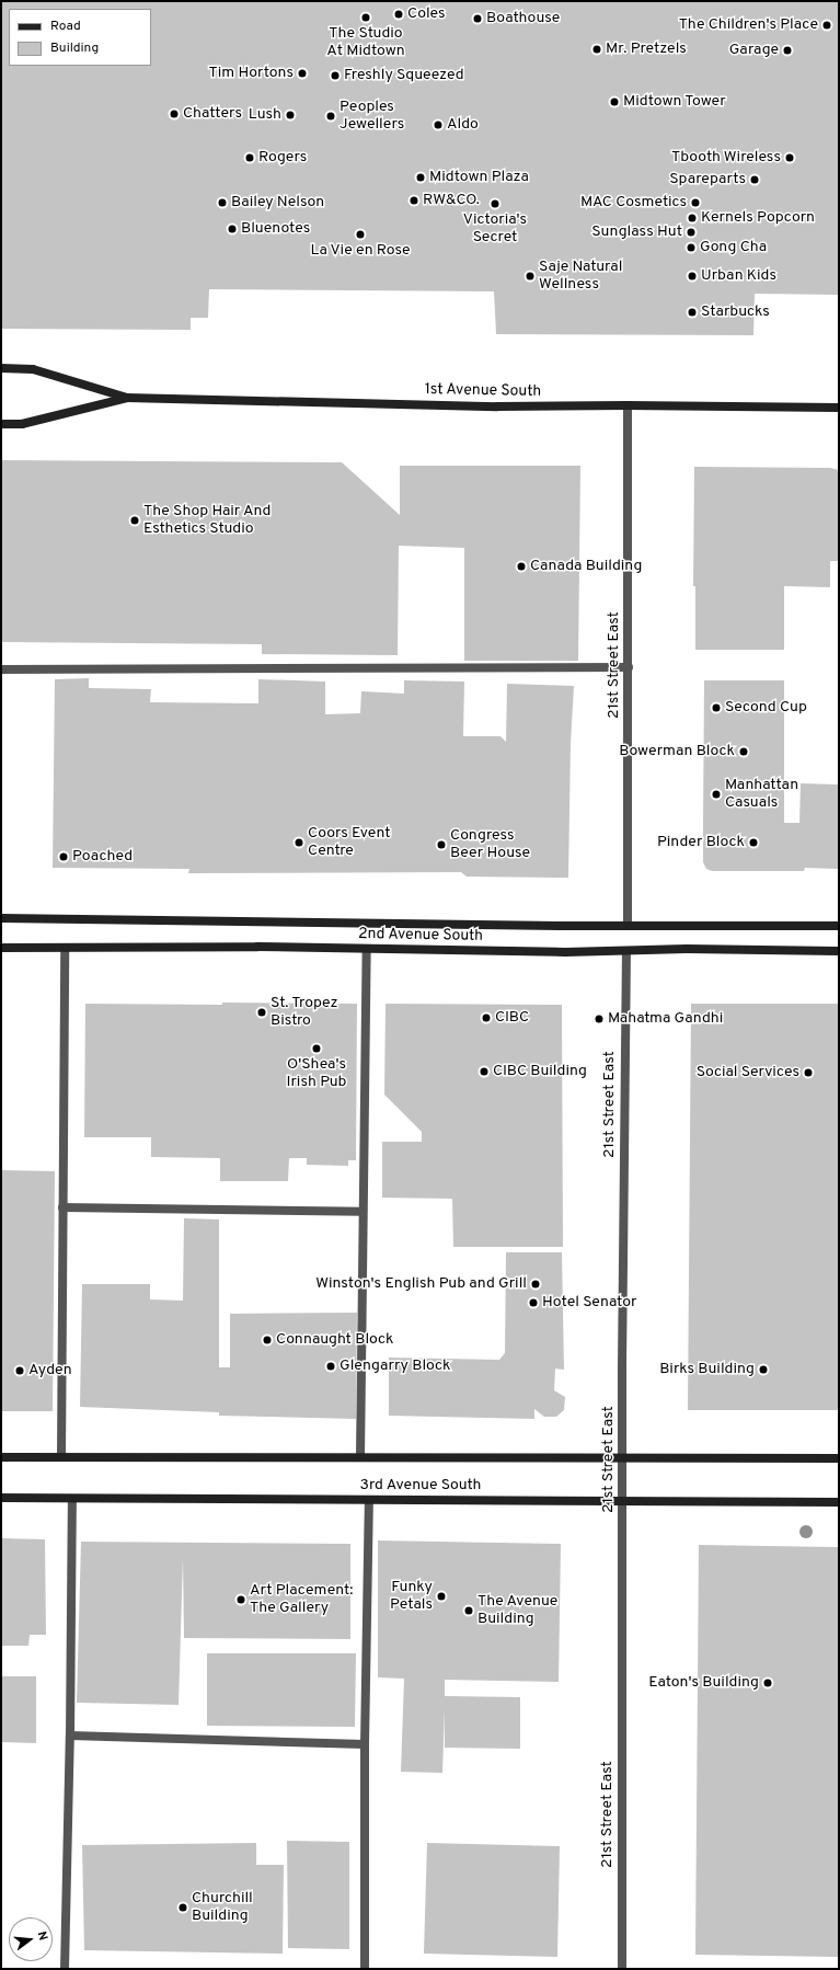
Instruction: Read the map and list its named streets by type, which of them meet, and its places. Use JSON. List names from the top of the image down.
{
  "streets": {
    "main road": ["1st Avenue South", "2nd Avenue South", "3rd Avenue South"],
    "street": ["21st Street East"]
  },
  "crossings": [
    ["1st Avenue South", "21st Street East"],
    ["21st Street East", "2nd Avenue South"],
    ["21st Street East", "3rd Avenue South"]
  ],
  "places": [
    "Coles",
    "The Studio At Midtown",
    "Boathouse",
    "The Children's Place",
    "Mr. Pretzels",
    "Garage",
    "Tim Hortons",
    "Freshly Squeezed",
    "Midtown Tower",
    "Chatters",
    "Lush",
    "Peoples Jewellers",
    "Aldo",
    "Rogers",
    "Tbooth Wireless",
    "Midtown Plaza",
    "Spareparts",
    "RW&CO.",
    "Bailey Nelson",
    "MAC Cosmetics",
    "Victoria's Secret",
    "Kernels Popcorn",
    "Bluenotes",
    "Sunglass Hut",
    "La Vie en Rose",
    "Gong Cha",
    "Saje Natural Wellness",
    "Urban Kids",
    "Starbucks",
    "The Shop Hair And Esthetics Studio",
    "Canada Building",
    "Second Cup",
    "Bowerman Block",
    "Manhattan Casuals",
    "Coors Event Centre",
    "Pinder Block",
    "Congress Beer House",
    "Poached",
    "St. Tropez Bistro",
    "CIBC",
    "Mahatma Gandhi",
    "O'Shea's Irish Pub",
    "CIBC Building",
    "Social Services",
    "Winston's English Pub and Grill",
    "Hotel Senator",
    "Connaught Block",
    "Glengarry Block",
    "Birks Building",
    "Ayden",
    "Funky Petals",
    "Art Placement: The Gallery",
    "The Avenue Building",
    "Eaton's Building",
    "Churchill Building"
  ],
  "legend": ["Road", "Building"],
  "north": "right"
}
